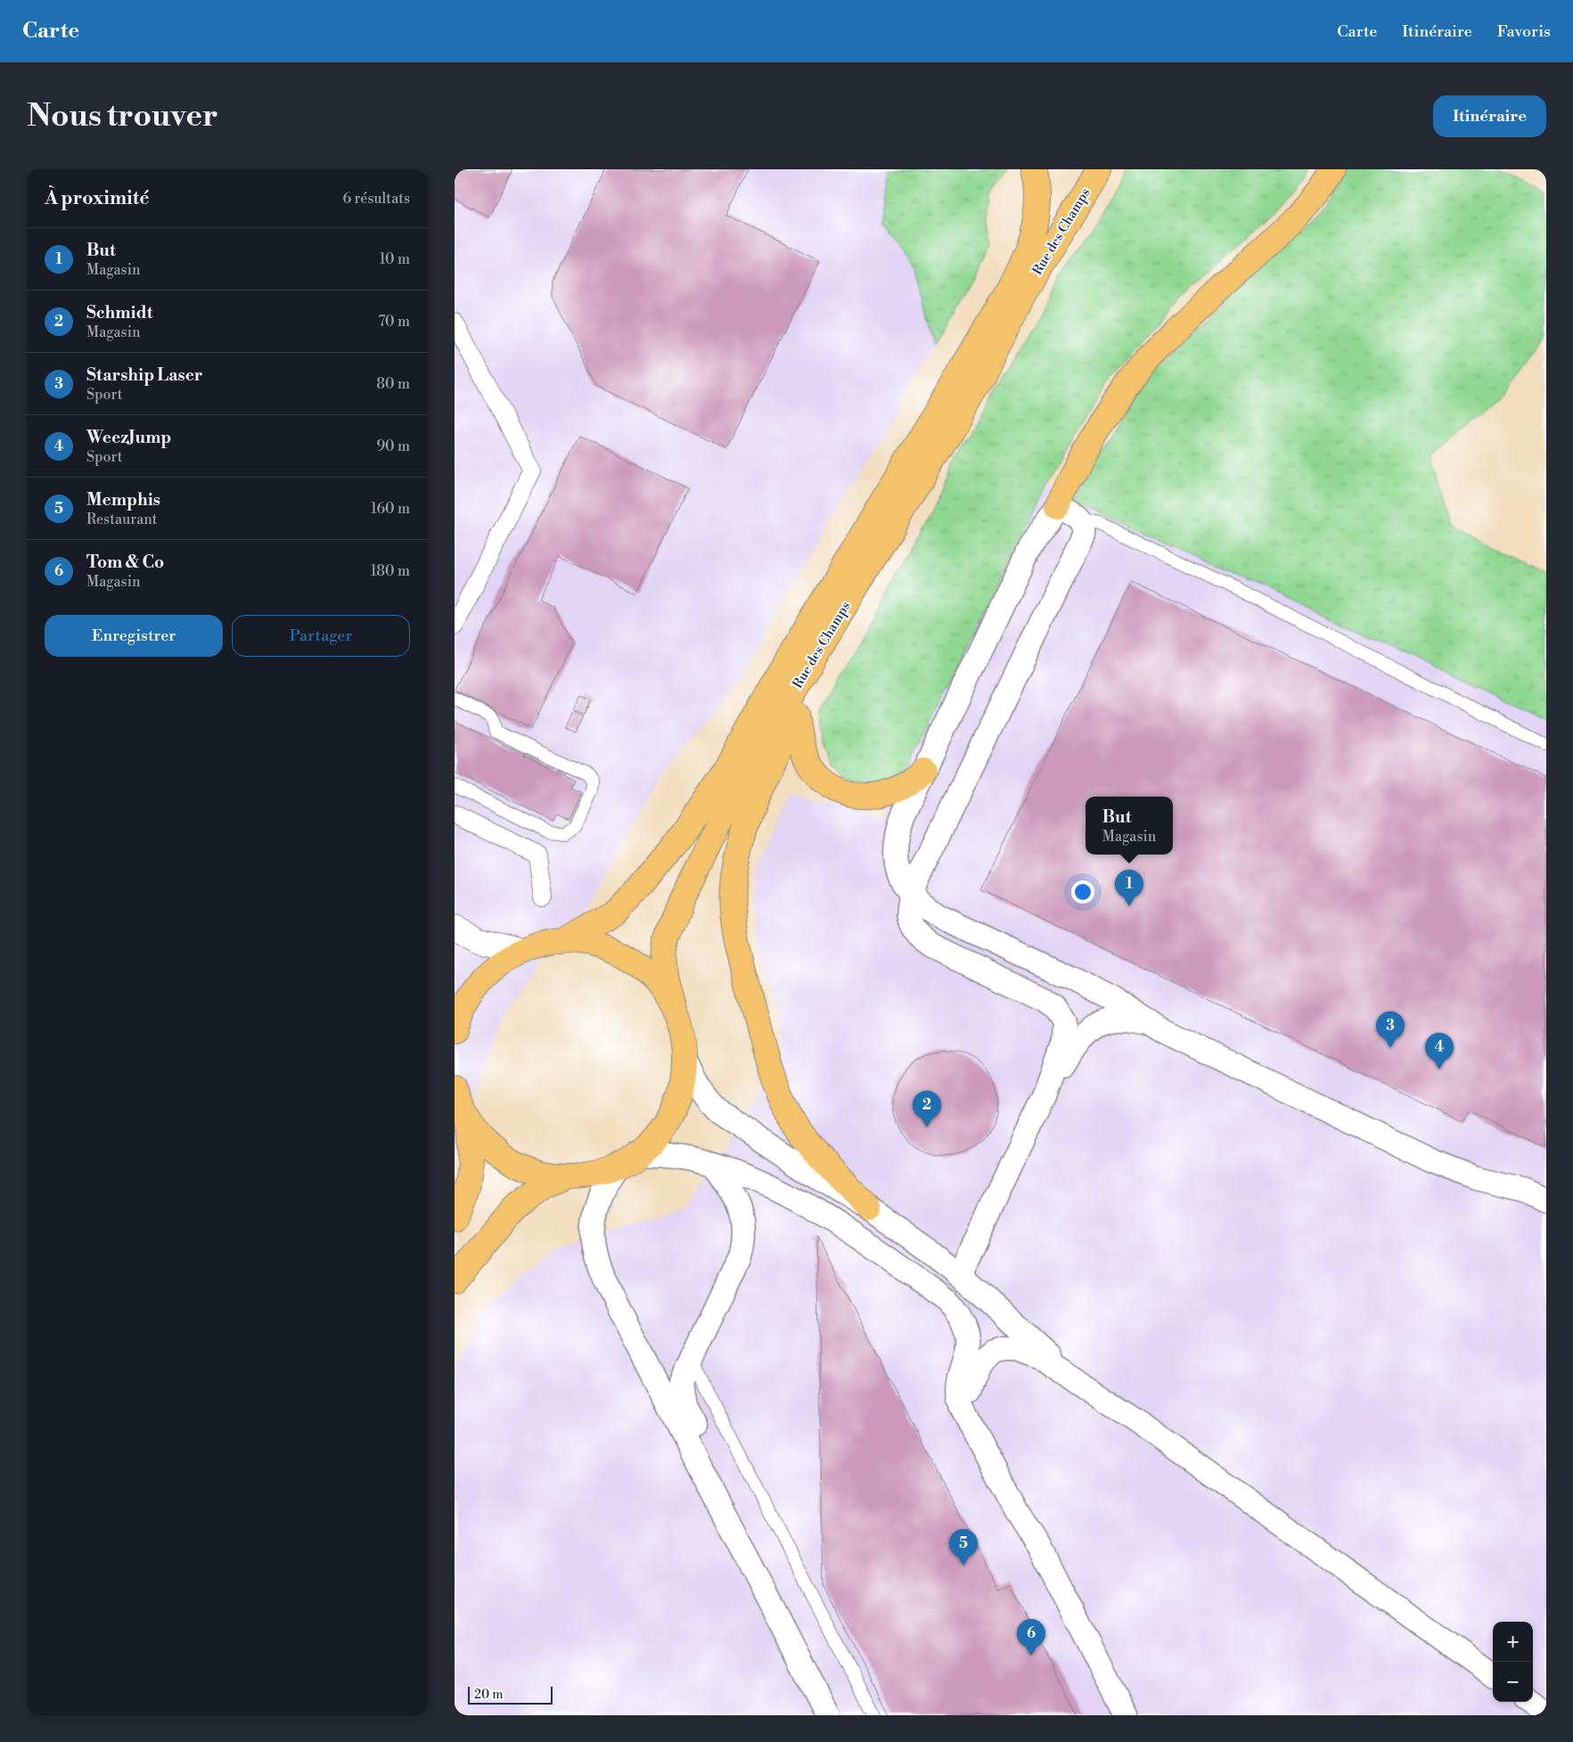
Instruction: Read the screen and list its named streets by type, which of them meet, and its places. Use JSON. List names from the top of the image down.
{
  "streets": {
    "main road": ["Rue des Champs"]
  },
  "scale_bar": "20 m",
  "page": {
    "header": "Carte",
    "nav": ["Carte", "Itinéraire", "Favoris"],
    "buttons": [
      "Itinéraire",
      ["Enregistrer", "Partager"]
    ],
    "title": "Nous trouver",
    "heading": ["À proximité", "6 résultats"],
    "list": [
      {
        "mark": "1",
        "name": "But",
        "note": "Magasin",
        "value": "10 m"
      },
      {
        "mark": "2",
        "name": "Schmidt",
        "note": "Magasin",
        "value": "70 m"
      },
      {
        "mark": "3",
        "name": "Starship Laser",
        "note": "Sport",
        "value": "80 m"
      },
      {
        "mark": "4",
        "name": "WeezJump",
        "note": "Sport",
        "value": "90 m"
      },
      {
        "mark": "5",
        "name": "Memphis",
        "note": "Restaurant",
        "value": "160 m"
      },
      {
        "mark": "6",
        "name": "Tom & Co",
        "note": "Magasin",
        "value": "180 m"
      }
    ],
    "popup": ["But", "Magasin"],
    "pins": [
      "1",
      "3",
      "4",
      "2",
      "5",
      "6"
    ],
    "map_buttons": ["+", "−"],
    "scale": "20 m"
  }
}
